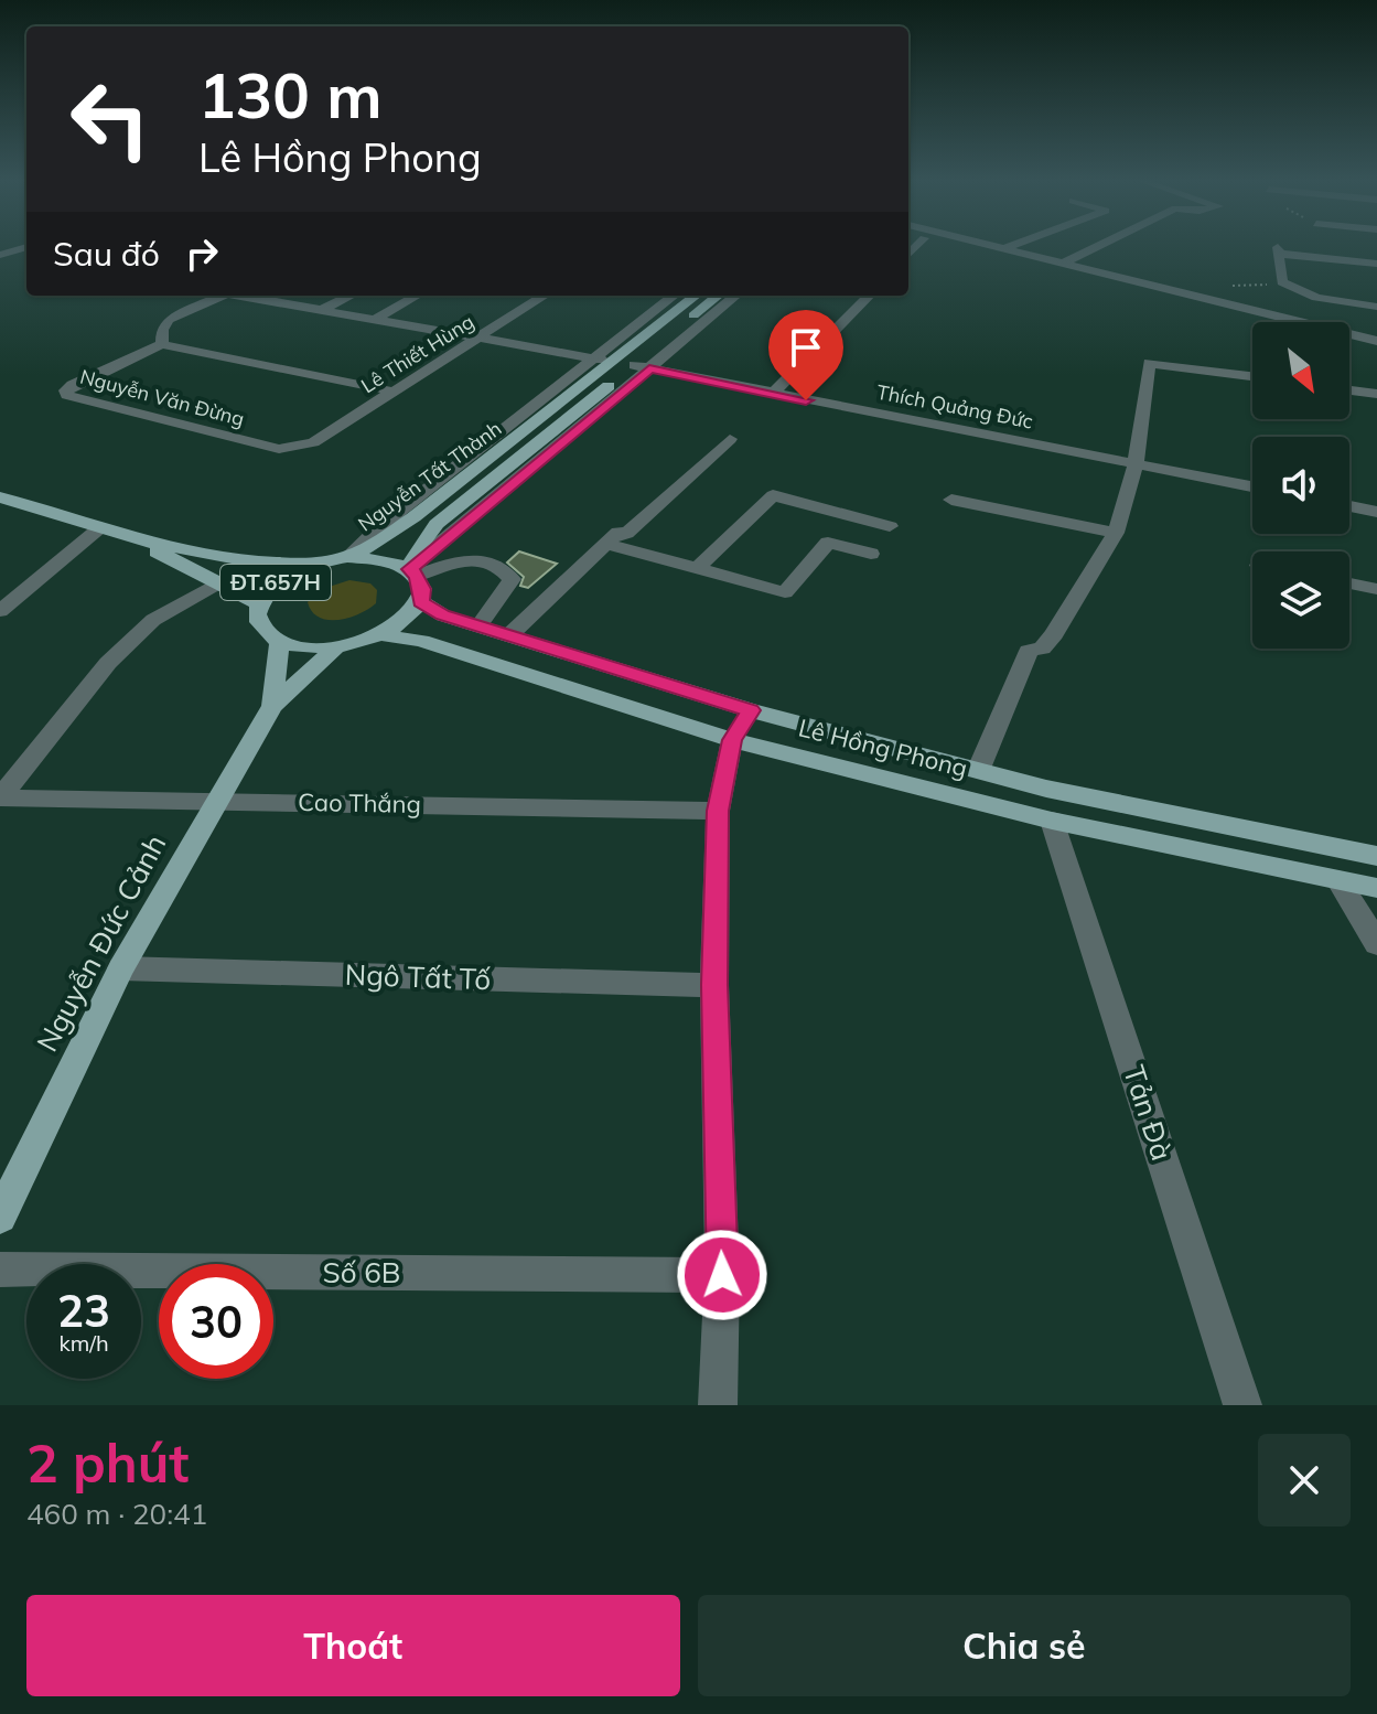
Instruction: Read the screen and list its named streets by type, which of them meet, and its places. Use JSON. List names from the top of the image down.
{
  "streets": {
    "main road": [
      "Nguyễn Tất Thành",
      "ĐT.657H",
      "Lê Hồng Phong",
      "Nguyễn Đức Cảnh"
    ],
    "street": [
      "Lê Thiết Hùng",
      "Nguyễn Văn Đừng",
      "Thích Quảng Đức",
      "Cao Thắng",
      "Ngô Tất Tố",
      "Tản Đà",
      "Số 6B"
    ]
  },
  "crossings": [
    ["Lê Thiết Hùng", "Nguyễn Văn Đừng"],
    ["Nguyễn Tất Thành", "ĐT.657H"],
    ["ĐT.657H", "Nguyễn Đức Cảnh"],
    ["Lê Hồng Phong", "Tản Đà"],
    ["Cao Thắng", "Nguyễn Đức Cảnh"],
    ["Nguyễn Đức Cảnh", "Ngô Tất Tố"]
  ],
  "north": "bottom right",
  "page": {
    "turn": ["130 m", "Lê Hồng Phong"],
    "then": "Sau đó",
    "speed": "23 km/h",
    "limit": "30",
    "heading": ["2 phút", "460 m · 20:41"],
    "buttons": ["Thoát", "Chia sẻ"]
  }
}
